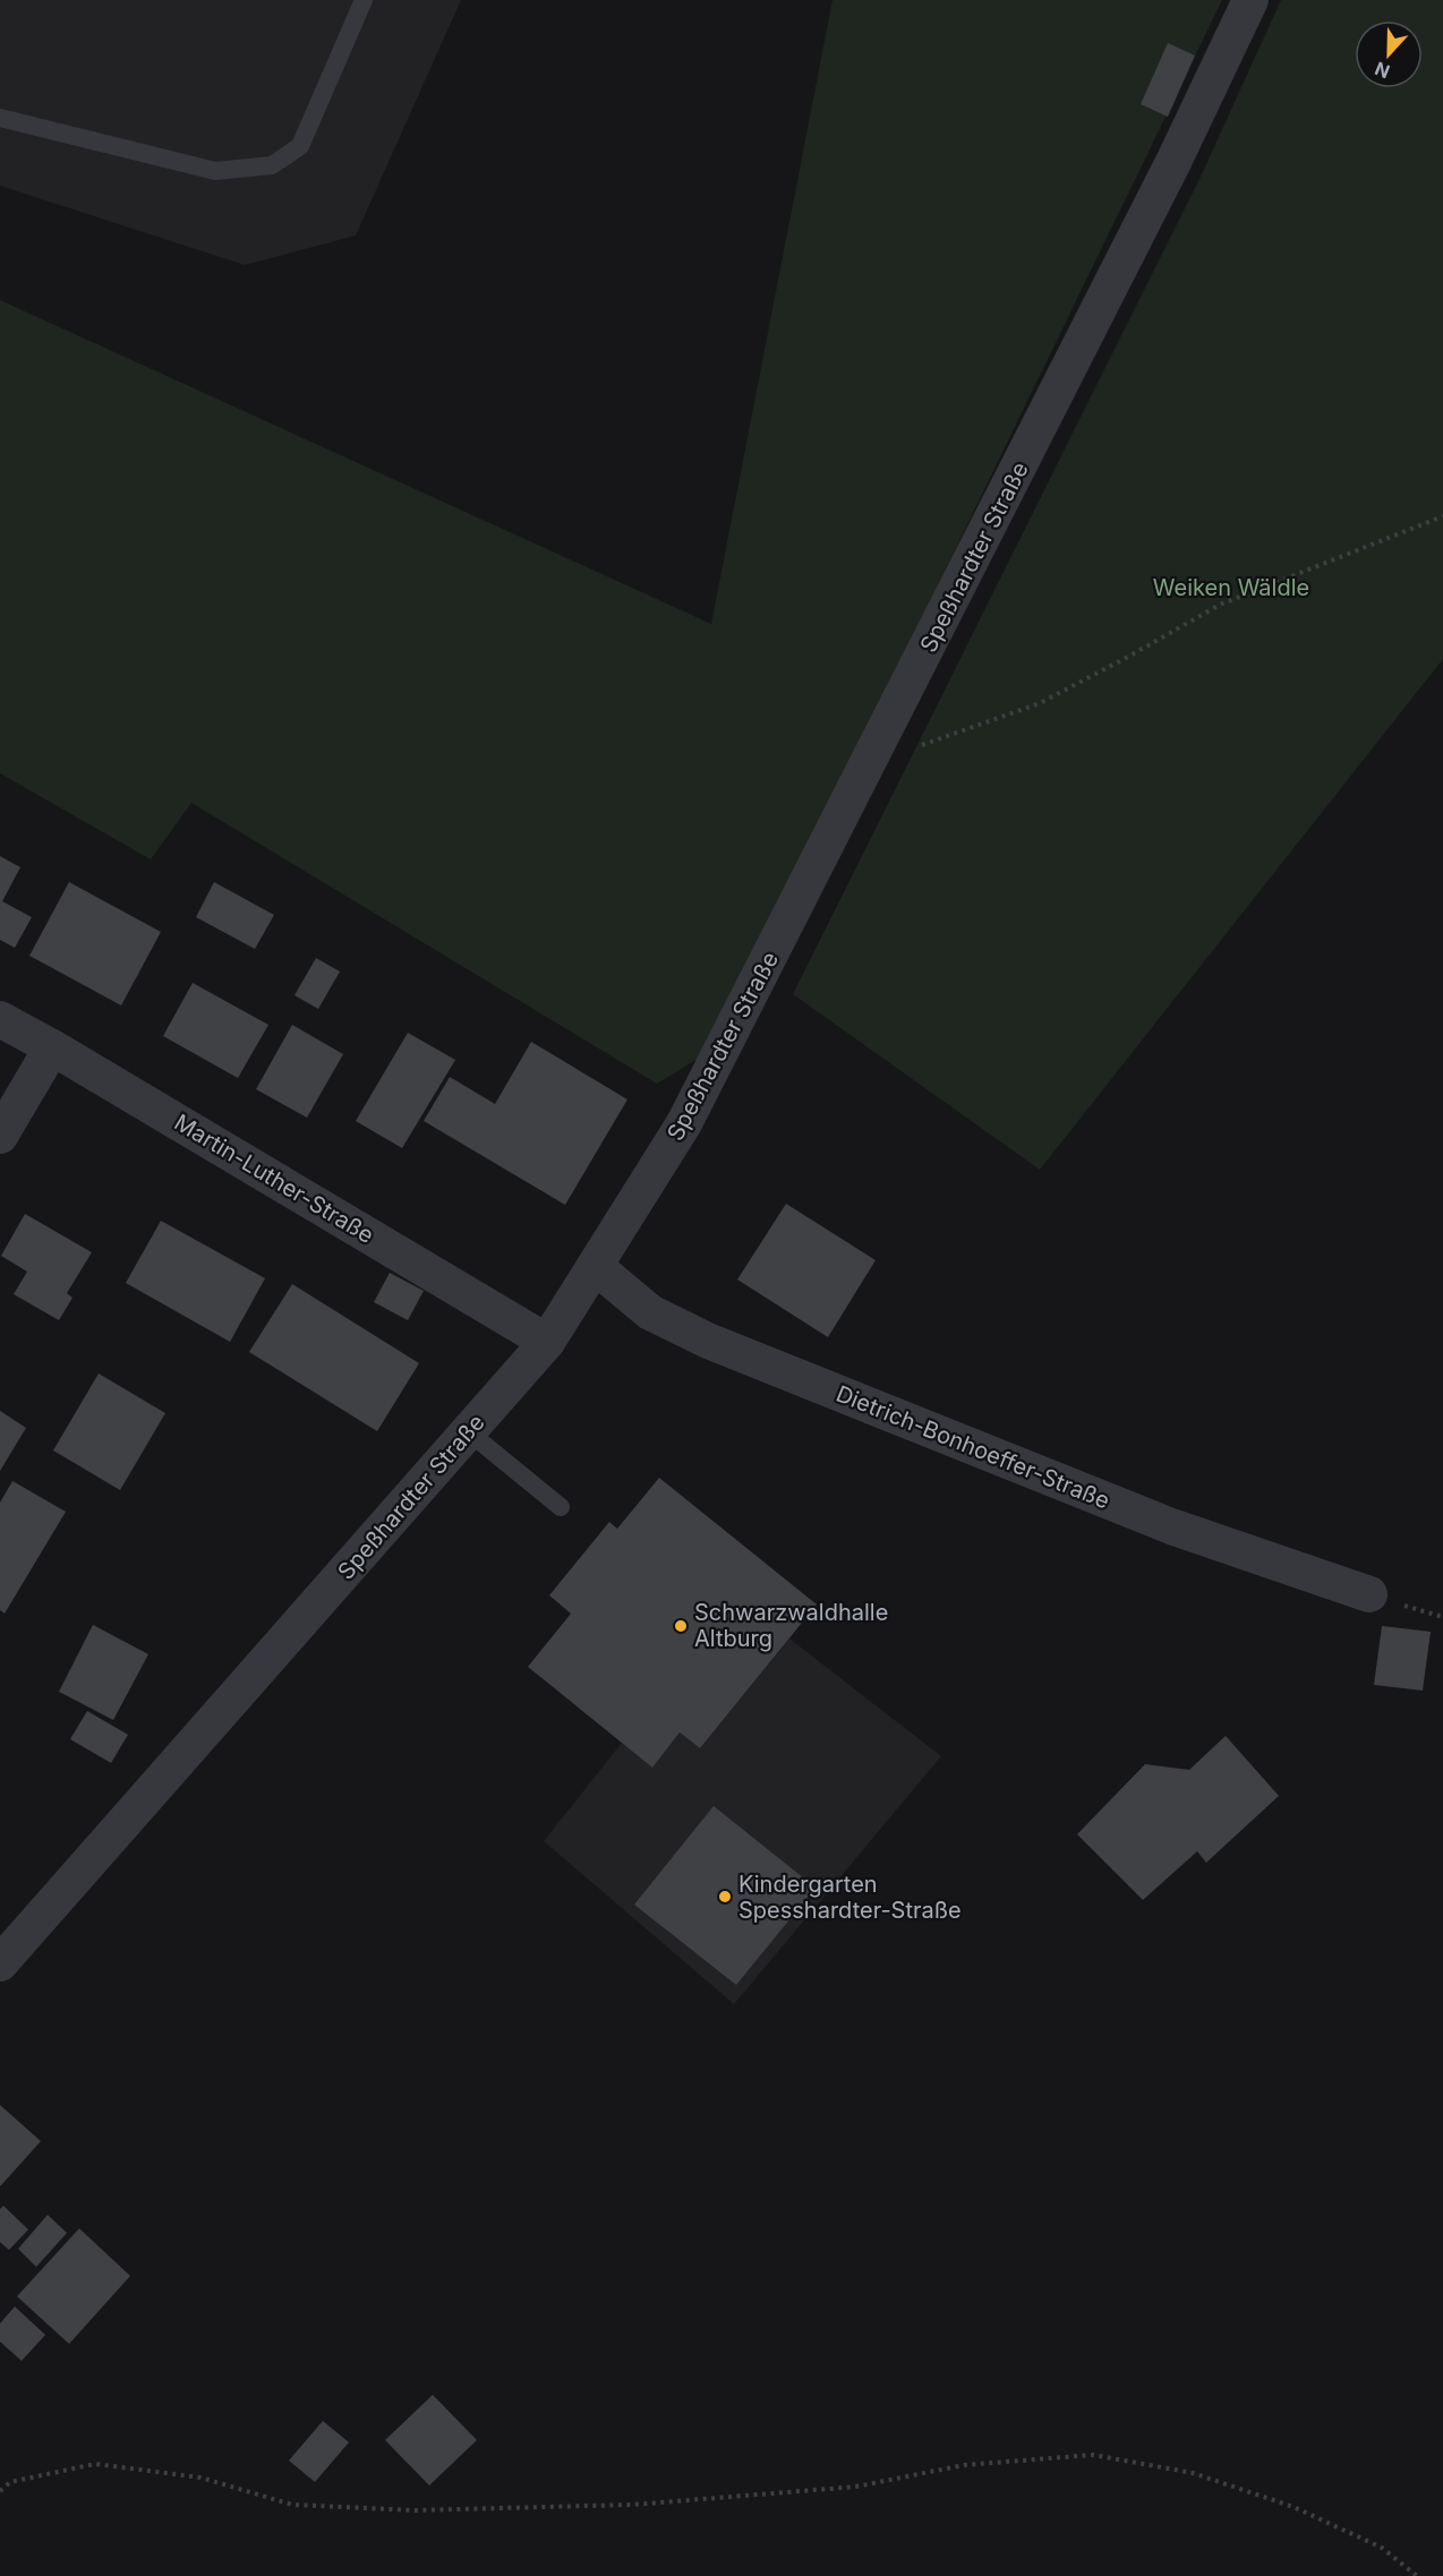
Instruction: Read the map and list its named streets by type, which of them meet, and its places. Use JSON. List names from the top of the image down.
{
  "streets": {
    "street": ["Speßhardter Straße", "Martin-Luther-Straße", "Dietrich-Bonhoeffer-Straße"]
  },
  "crossings": [
    ["Speßhardter Straße", "Martin-Luther-Straße"],
    ["Speßhardter Straße", "Dietrich-Bonhoeffer-Straße"]
  ],
  "parks": ["Weiken Wäldle"],
  "places": ["Schwarzwaldhalle Altburg", "Kindergarten Spesshardter-Straße"],
  "north": "bottom"
}
